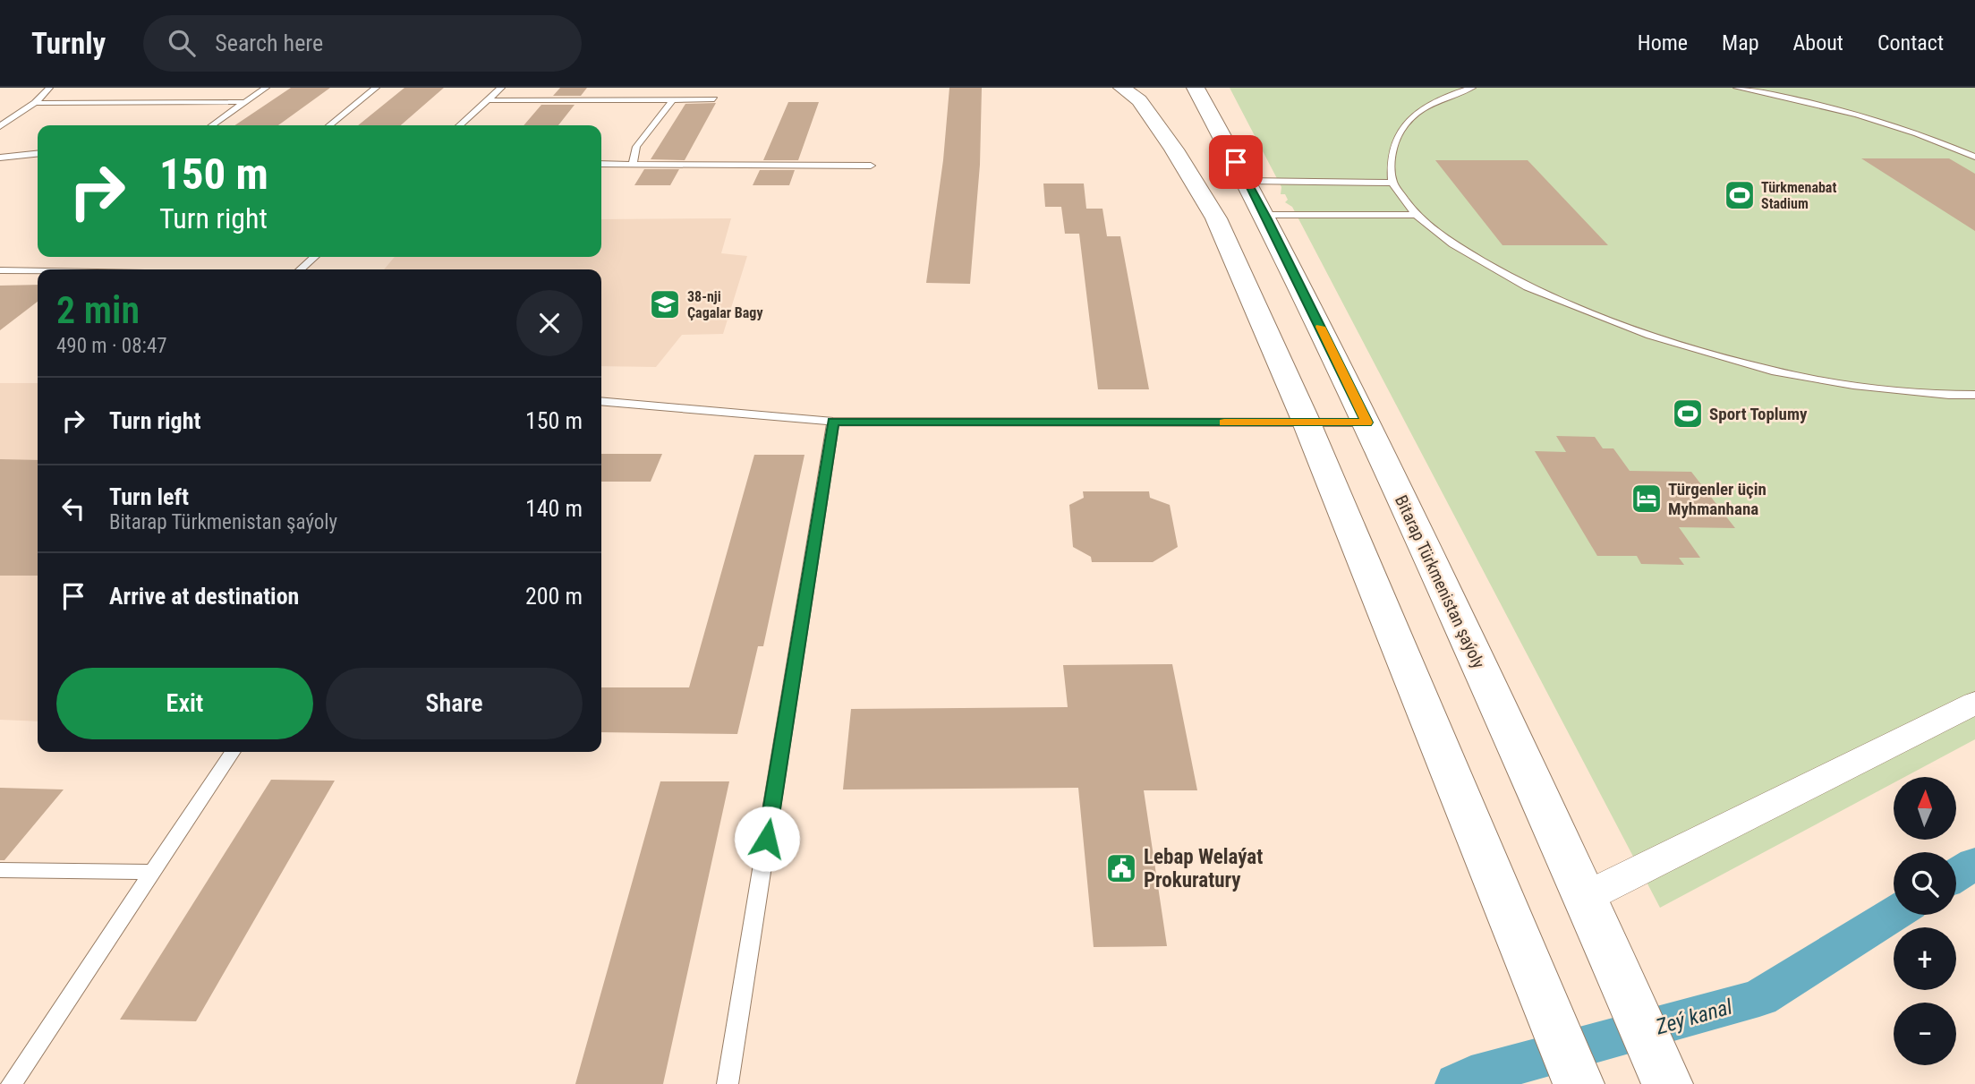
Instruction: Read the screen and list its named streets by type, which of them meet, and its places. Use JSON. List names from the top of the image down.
{
  "streets": {
    "main road": ["Bitarap Türkmenistan şaýoly"]
  },
  "water": ["Zeý kanal"],
  "places": {
    "sports": ["Türkmenabat Stadium", "Sport Toplumy"],
    "school or university": ["38-nji Çagalar Bagy"],
    "hotel": ["Türgenler üçin Myhmanhana"],
    "public building": ["Lebap Welaýat Prokuratury"]
  },
  "north": "top",
  "page": {
    "header": "Turnly",
    "search": "Search here",
    "nav": [
      "Home",
      "Map",
      "About",
      "Contact"
    ],
    "turn": ["150 m", "Turn right"],
    "heading": ["2 min", "490 m · 08:47"],
    "list": [
      {
        "name": "Turn right",
        "value": "150 m"
      },
      {
        "name": "Turn left",
        "note": "Bitarap Türkmenistan şaýoly",
        "value": "140 m"
      },
      {
        "name": "Arrive at destination",
        "value": "200 m"
      }
    ],
    "buttons": ["Exit", "Share"],
    "map_buttons": ["+", "−"]
  }
}
